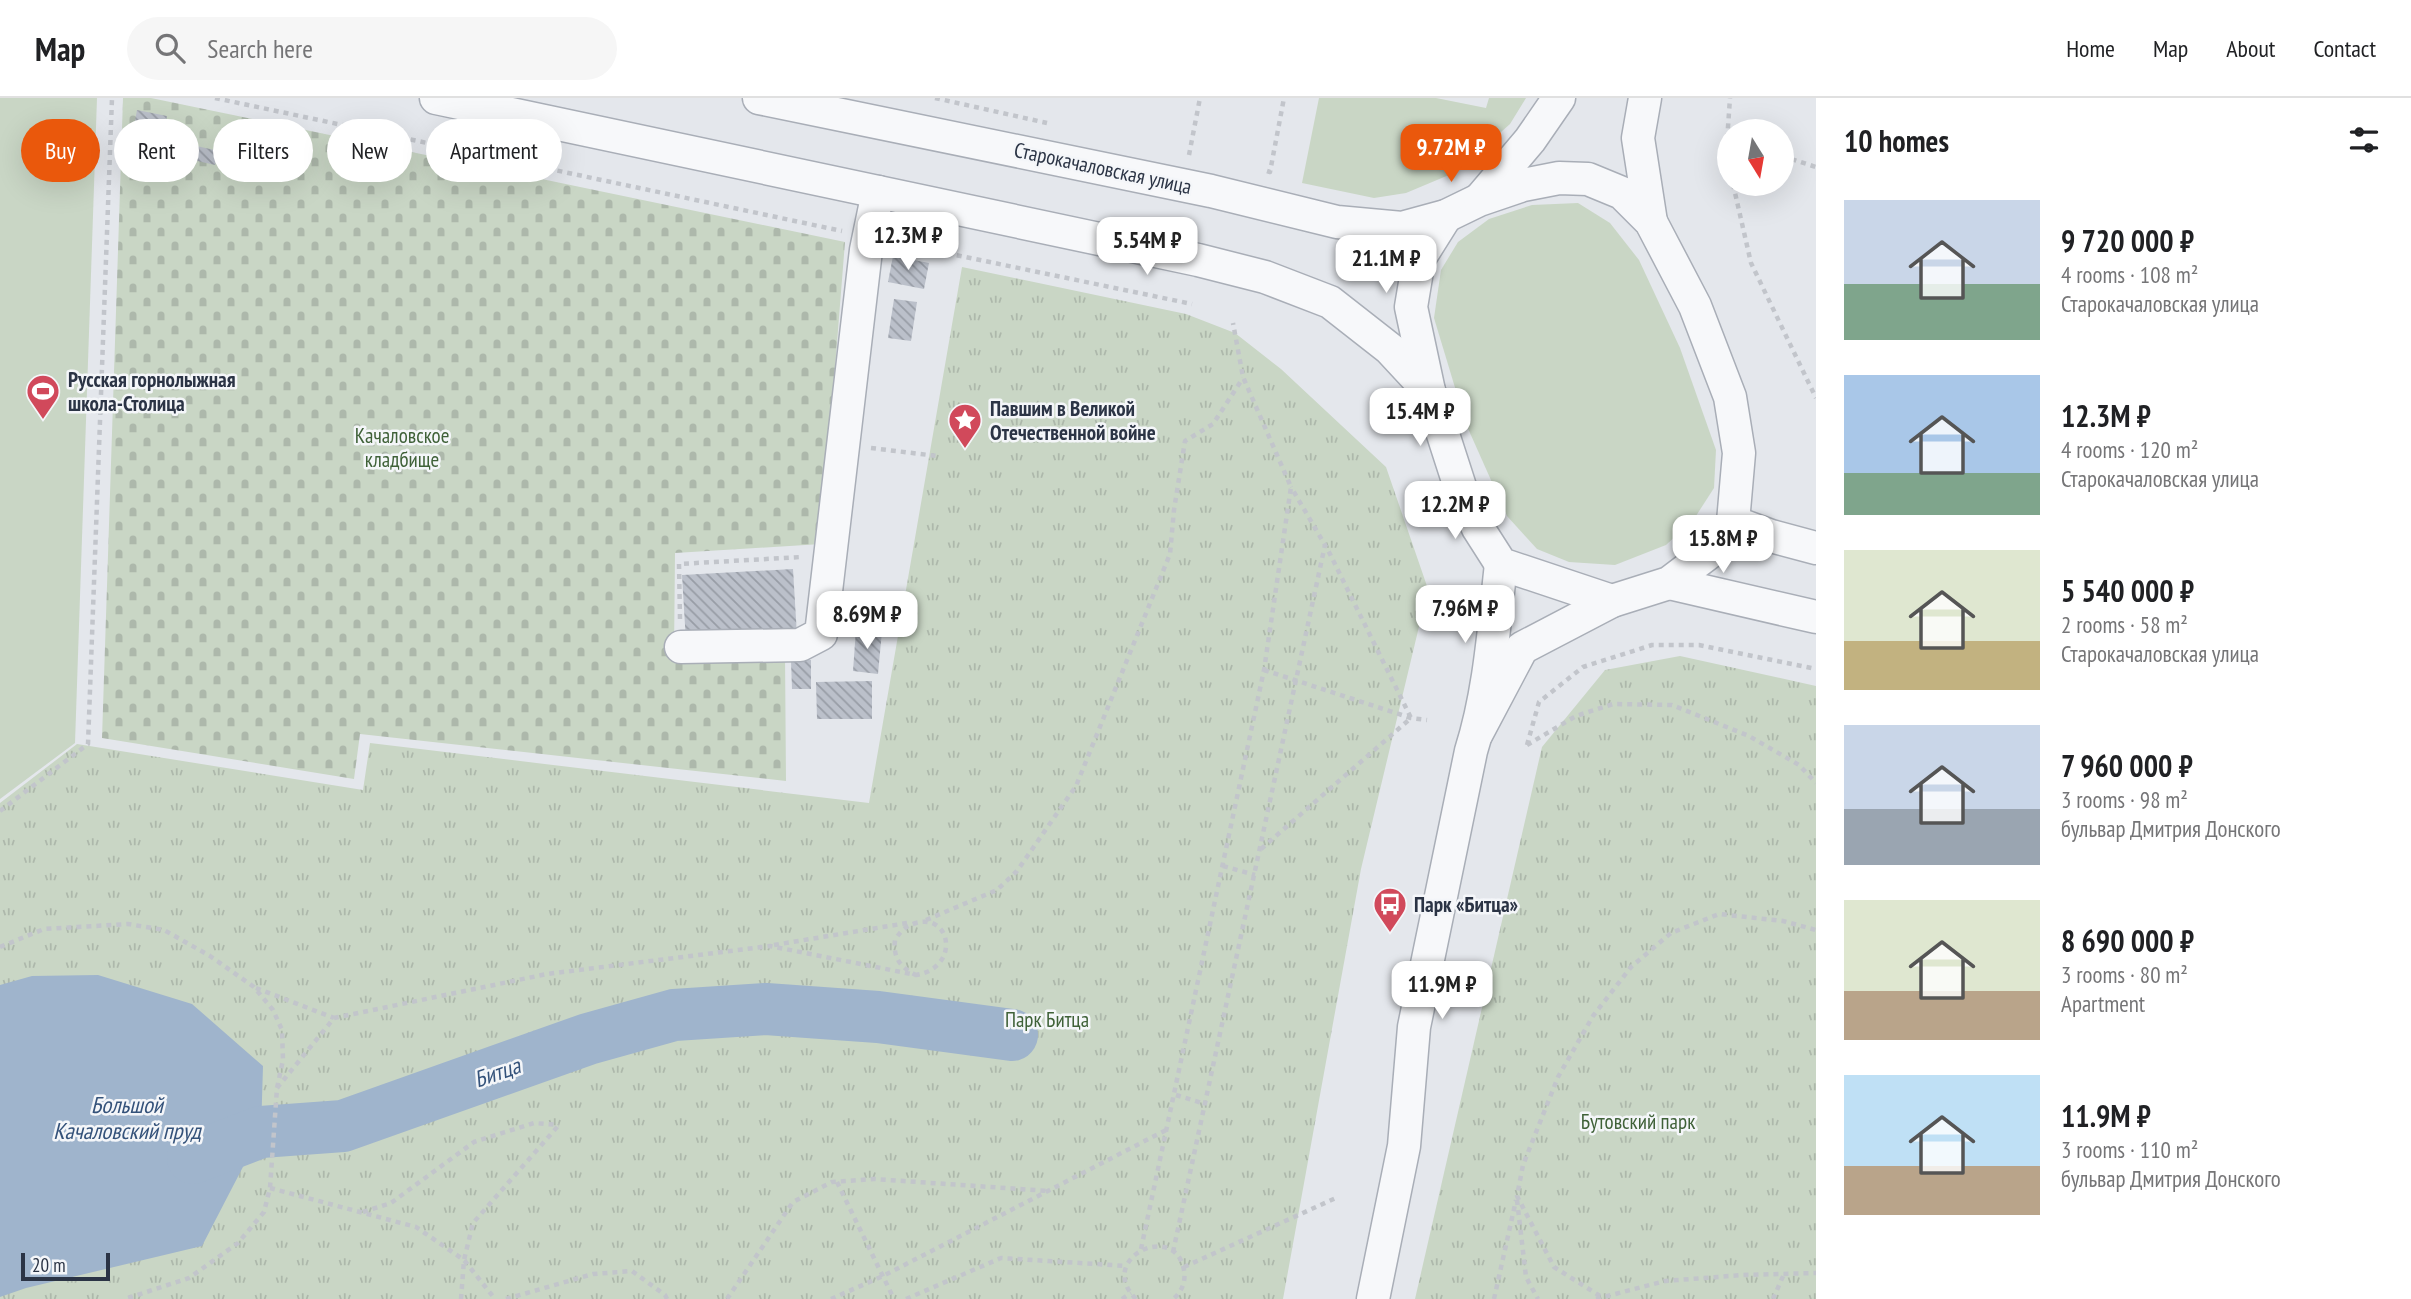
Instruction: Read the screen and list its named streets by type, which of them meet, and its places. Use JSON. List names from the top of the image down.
{
  "streets": {
    "street": ["Старокачаловская улица"]
  },
  "water": ["Битца", "Большой Качаловский пруд"],
  "parks": ["Качаловское кладбище", "Парк Битца", "Бутовский парк"],
  "places": {
    "sports": ["Русская горнолыжная школа-Столица"],
    "place": ["Павшим в Великой Отечественной войне"],
    "bus stop": ["Парк «Битца»"]
  },
  "scale_bar": "20 m",
  "north": "bottom",
  "page": {
    "header": "Map",
    "search": "Search here",
    "nav": [
      "Home",
      "Map",
      "About",
      "Contact"
    ],
    "heading": "10 homes",
    "chip": [
      "Buy",
      "Rent",
      "Filters",
      "New",
      "Apartment"
    ],
    "price": [
      "9.72M ₽",
      "12.3M ₽",
      "5.54M ₽",
      "21.1M ₽",
      "15.4M ₽",
      "12.2M ₽",
      "15.8M ₽",
      "7.96M ₽",
      "8.69M ₽",
      "11.9M ₽"
    ],
    "list": [
      {
        "name": "9 720 000 ₽",
        "note": "4 rooms · 108 m² · Старокачаловская улица"
      },
      {
        "name": "12.3M ₽",
        "note": "4 rooms · 120 m² · Старокачаловская улица"
      },
      {
        "name": "5 540 000 ₽",
        "note": "2 rooms · 58 m² · Старокачаловская улица"
      },
      {
        "name": "7 960 000 ₽",
        "note": "3 rooms · 98 m² · бульвар Дмитрия Донского"
      },
      {
        "name": "8 690 000 ₽",
        "note": "3 rooms · 80 m² · Apartment"
      },
      {
        "name": "11.9M ₽",
        "note": "3 rooms · 110 m² · бульвар Дмитрия Донского"
      }
    ],
    "scale": "20 m"
  }
}
